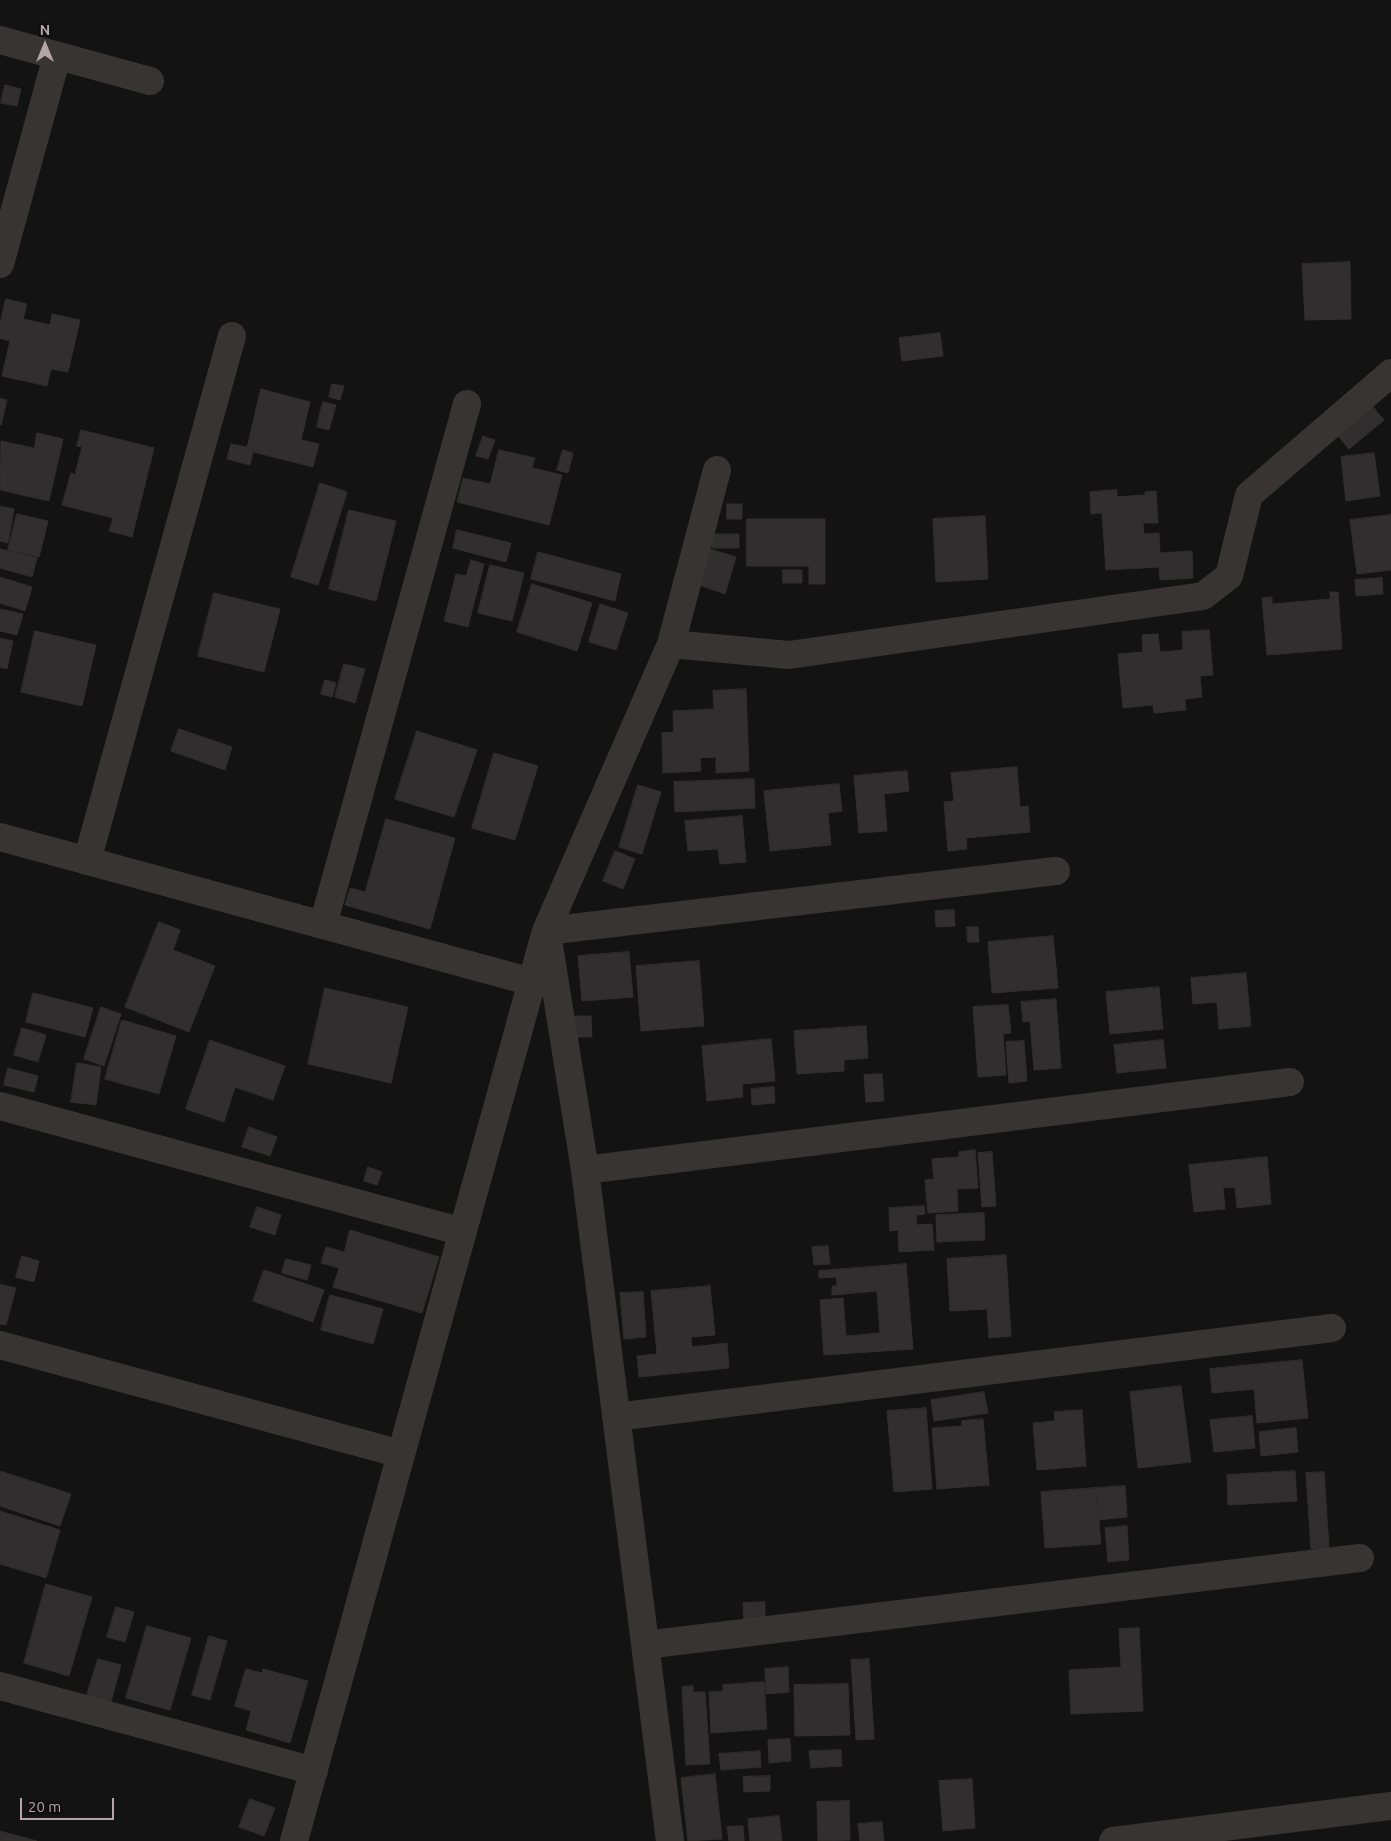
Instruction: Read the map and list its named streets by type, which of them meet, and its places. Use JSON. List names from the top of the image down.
{
  "scale_bar": "20 m",
  "north": "top"
}
